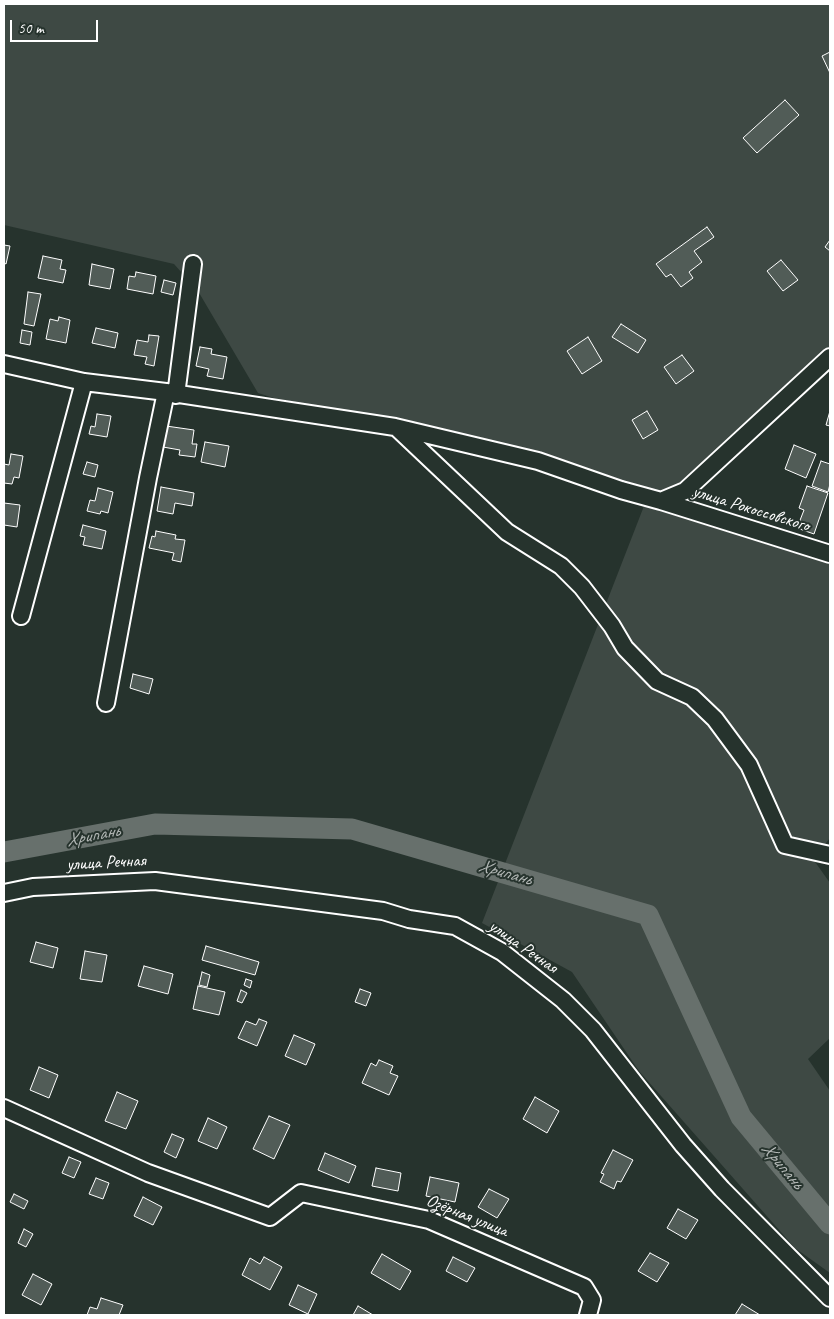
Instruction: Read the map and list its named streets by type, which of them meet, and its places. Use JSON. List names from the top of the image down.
{
  "streets": {
    "street": ["улица Рокоссовского", "улица Речная", "Озёрная улица"]
  },
  "water": ["Хрипань"],
  "scale_bar": "50 m"
}
